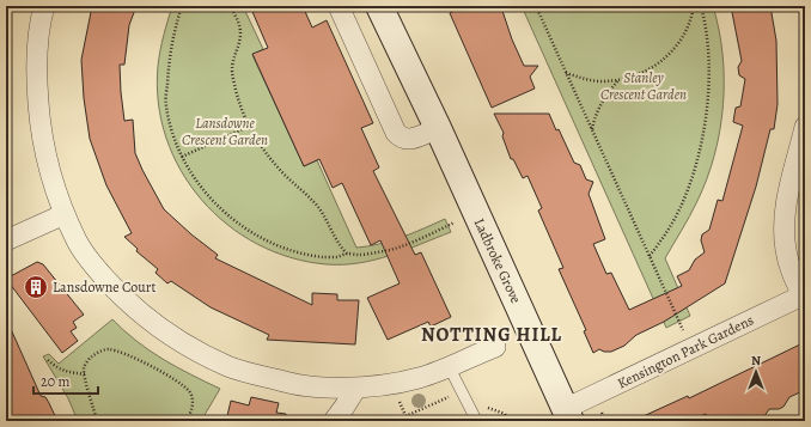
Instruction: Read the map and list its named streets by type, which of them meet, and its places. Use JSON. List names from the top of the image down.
{
  "streets": {
    "main road": ["Ladbroke Grove"],
    "street": ["Kensington Park Gardens"]
  },
  "crossings": [
    ["Ladbroke Grove", "Kensington Park Gardens"]
  ],
  "districts": ["NOTTING HILL"],
  "parks": ["Stanley Crescent Garden", "Lansdowne Crescent Garden"],
  "places": {
    "building": ["Lansdowne Court"]
  },
  "scale_bar": "20 m",
  "north": "top"
}
